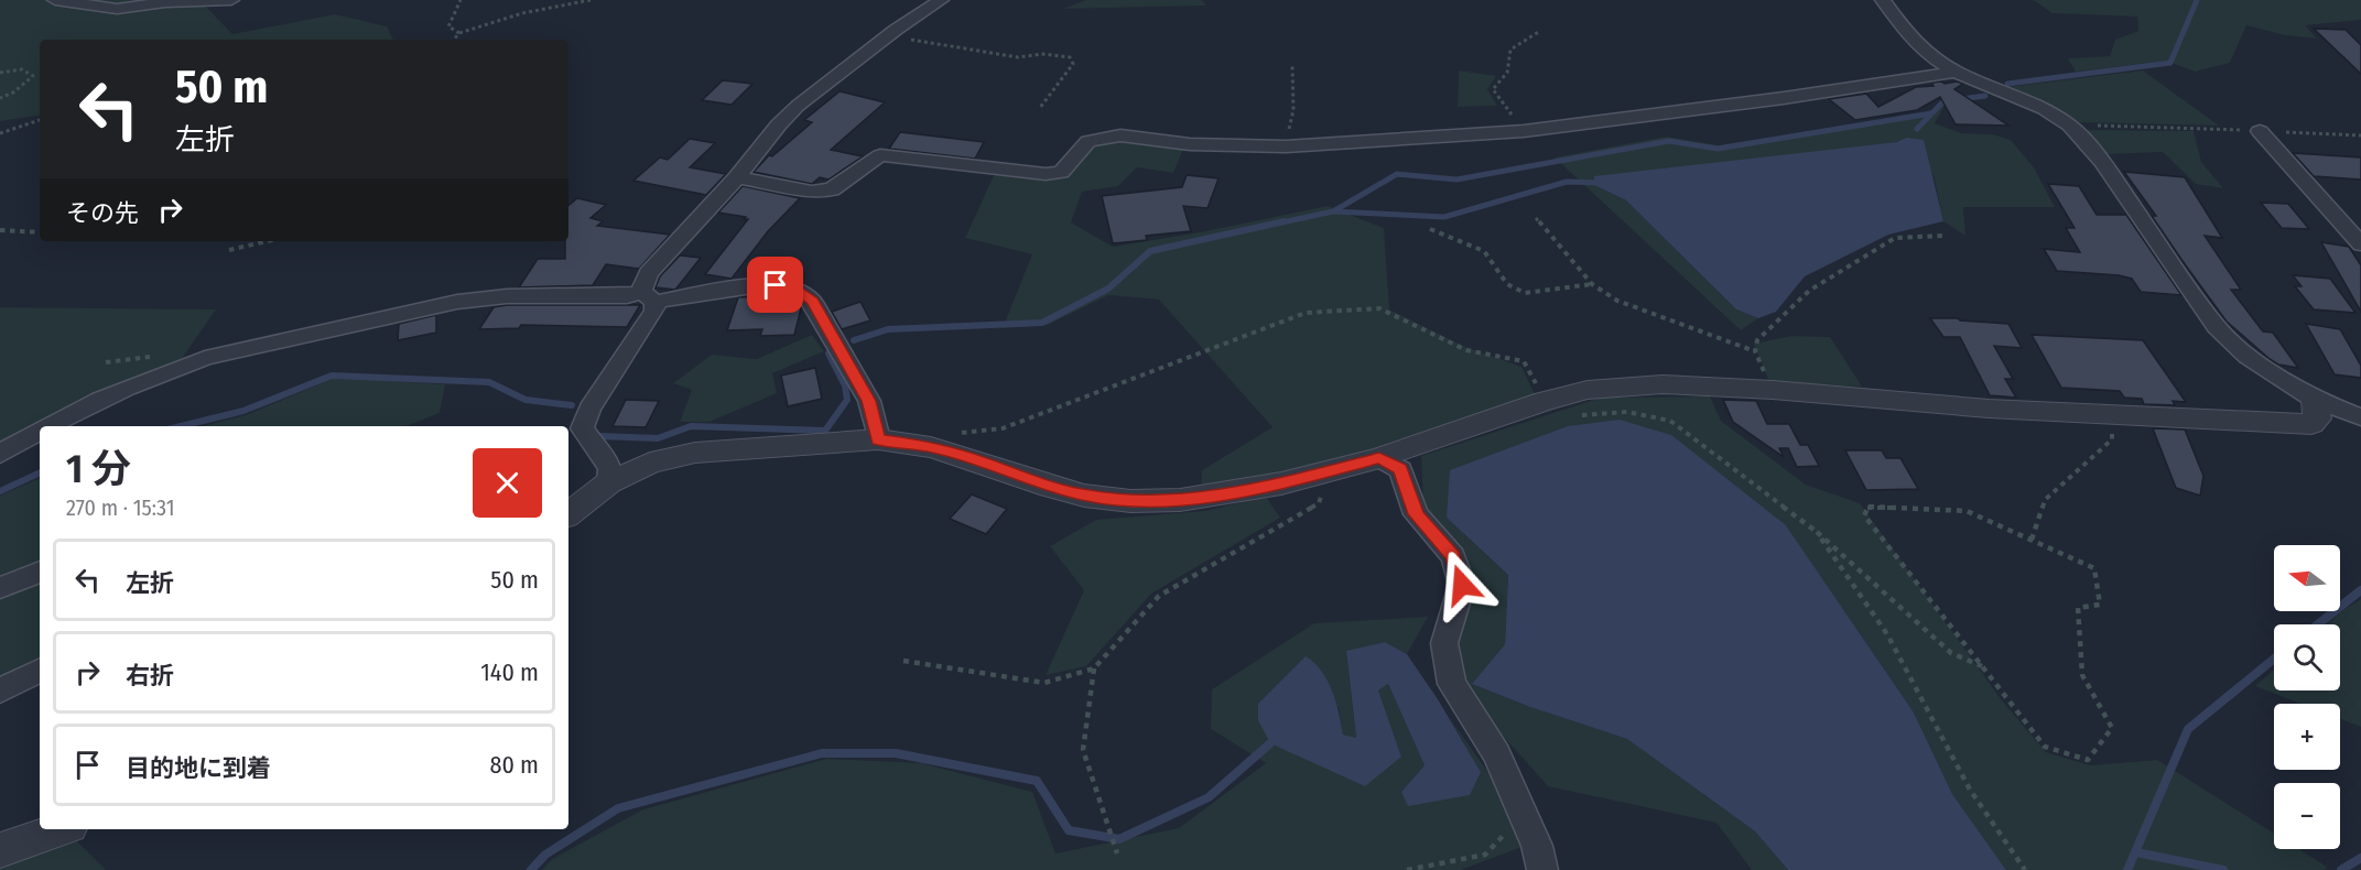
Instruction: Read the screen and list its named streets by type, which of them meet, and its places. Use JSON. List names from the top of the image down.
{
  "north": "left",
  "page": {
    "turn": ["50 m", "左折"],
    "then": "その先",
    "heading": ["1 分", "270 m · 15:31"],
    "list": [
      {
        "name": "左折",
        "value": "50 m"
      },
      {
        "name": "右折",
        "value": "140 m"
      },
      {
        "name": "目的地に到着",
        "value": "80 m"
      }
    ],
    "map_buttons": ["+", "−"]
  }
}
